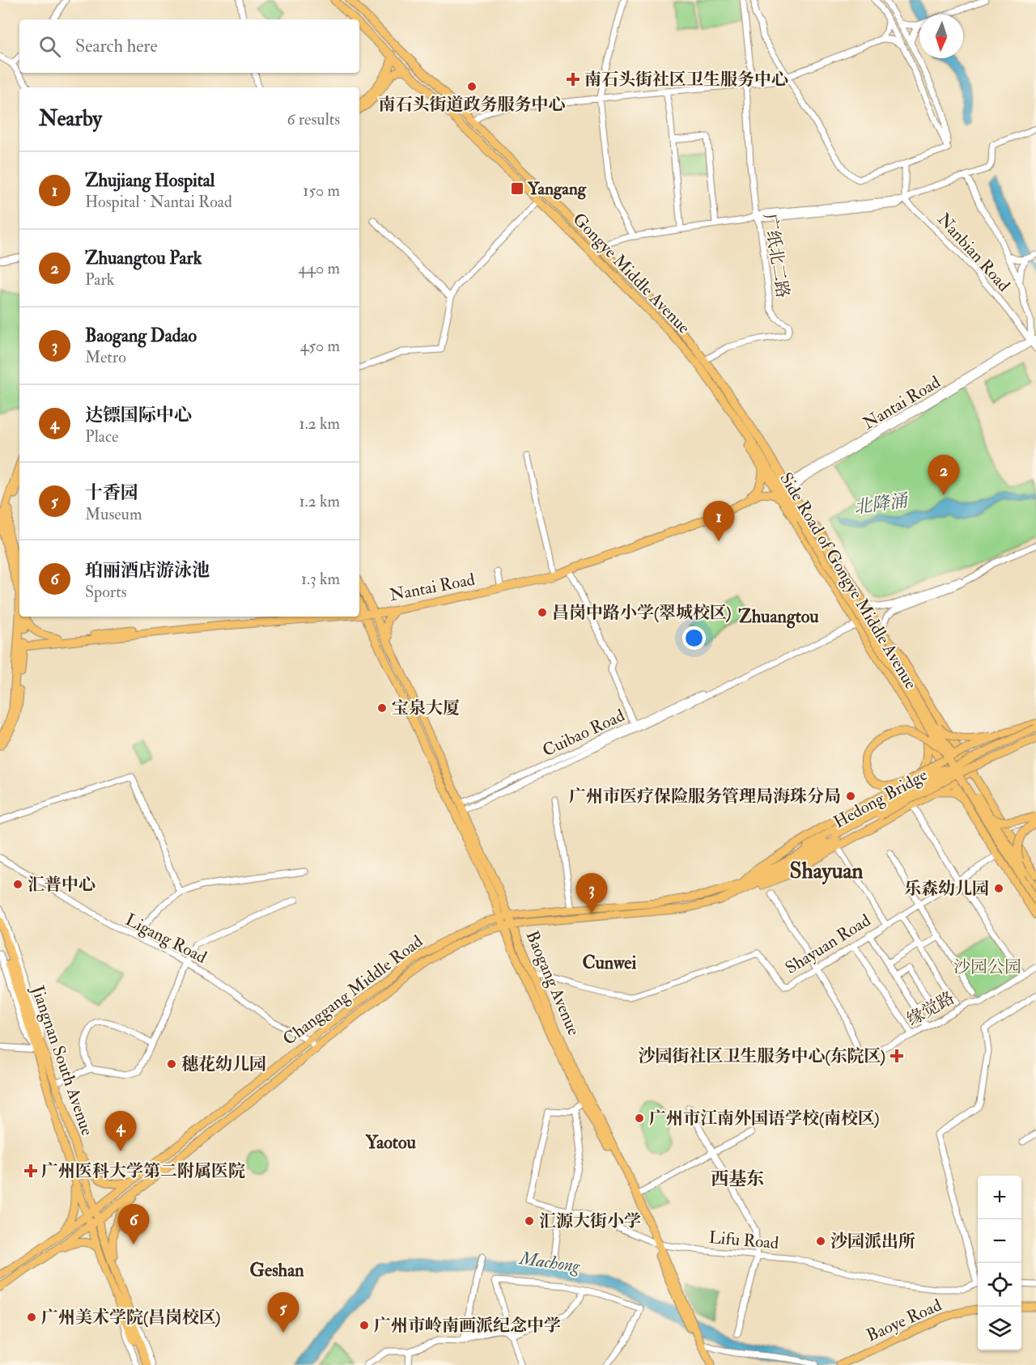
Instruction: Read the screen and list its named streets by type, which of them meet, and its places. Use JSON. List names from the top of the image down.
{
  "streets": {
    "main road": [
      "Gongye Middle Avenue",
      "Nantai Road",
      "Side Road of Gongye Middle Avenue",
      "Hedong Bridge",
      "Baogang Avenue",
      "Changgang Middle Road",
      "Jiangnan South Avenue",
      "Baoye Road"
    ],
    "street": [
      "Nanbian Road",
      "广纸北二路",
      "Cuibao Road",
      "Ligang Road",
      "Shayuan Road",
      "缘觉路",
      "Lifu Road"
    ]
  },
  "crossings": [
    ["Nanbian Road", "Nantai Road"],
    ["Gongye Middle Avenue", "Side Road of Gongye Middle Avenue"],
    ["Nantai Road", "Side Road of Gongye Middle Avenue"],
    ["Nantai Road", "Baogang Avenue"],
    ["Side Road of Gongye Middle Avenue", "Cuibao Road"],
    ["Side Road of Gongye Middle Avenue", "Shayuan Road"],
    ["Cuibao Road", "Baogang Avenue"],
    ["Hedong Bridge", "Changgang Middle Road"],
    ["Ligang Road", "Changgang Middle Road"],
    ["Shayuan Road", "Baogang Avenue"],
    ["Shayuan Road", "缘觉路"],
    ["Baogang Avenue", "Changgang Middle Road"],
    ["Baogang Avenue", "Lifu Road"],
    ["Changgang Middle Road", "Jiangnan South Avenue"]
  ],
  "districts": [
    "Zhuangtou",
    "Shayuan",
    "Cunwei",
    "Yaotou",
    "西基东",
    "Geshan"
  ],
  "water": ["北降涌", "Machong"],
  "parks": ["沙园公园"],
  "places": {
    "health": ["南石头街社区卫生服务中心", "沙园街社区卫生服务中心(东院区)", "广州医科大学第二附属医院"],
    "other": [
      "南石头街道政务服务中心",
      "昌岗中路小学(翠城校区)",
      "宝泉大厦",
      "广州市医疗保险服务管理局海珠分局",
      "汇普中心",
      "乐森幼儿园",
      "穗花幼儿园",
      "广州市江南外国语学校(南校区)",
      "汇源大街小学",
      "沙园派出所",
      "广州美术学院(昌岗校区)",
      "广州市岭南画派纪念中学"
    ],
    "transit": ["Yangang"]
  },
  "north": "bottom",
  "page": {
    "search": "Search here",
    "heading": ["Nearby", "6 results"],
    "list": [
      {
        "mark": "1",
        "name": "Zhujiang Hospital",
        "note": "Hospital · Nantai Road",
        "value": "150 m"
      },
      {
        "mark": "2",
        "name": "Zhuangtou Park",
        "note": "Park",
        "value": "440 m"
      },
      {
        "mark": "3",
        "name": "Baogang Dadao",
        "note": "Metro",
        "value": "450 m"
      },
      {
        "mark": "4",
        "name": "达镖国际中心",
        "note": "Place",
        "value": "1.2 km"
      },
      {
        "mark": "5",
        "name": "十香园",
        "note": "Museum",
        "value": "1.2 km"
      },
      {
        "mark": "6",
        "name": "珀丽酒店游泳池",
        "note": "Sports",
        "value": "1.3 km"
      }
    ],
    "pins": [
      "2",
      "1",
      "3",
      "4",
      "6",
      "5"
    ],
    "map_buttons": ["+", "−"]
  }
}
